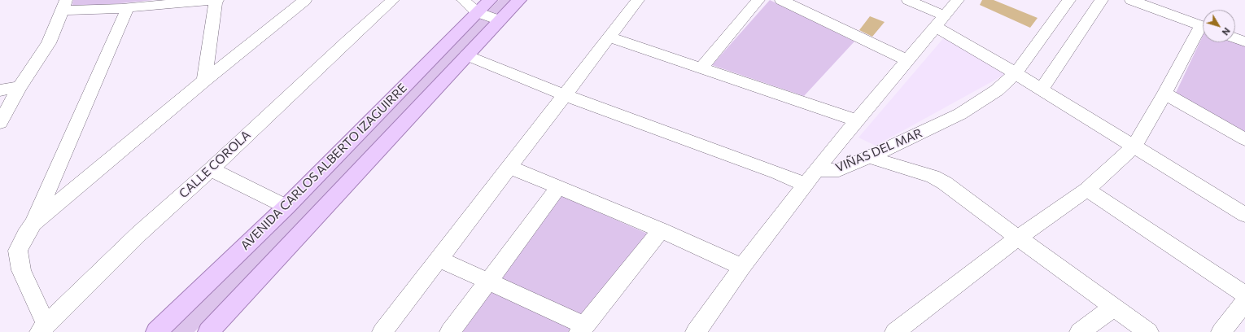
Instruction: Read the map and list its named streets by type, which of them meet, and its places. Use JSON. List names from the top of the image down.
{
  "streets": {
    "main road": ["AVENIDA CARLOS ALBERTO IZAGUIRRE"],
    "street": ["VIÑAS DEL MAR", "CALLE COROLA"]
  },
  "north": "bottom right"
}
